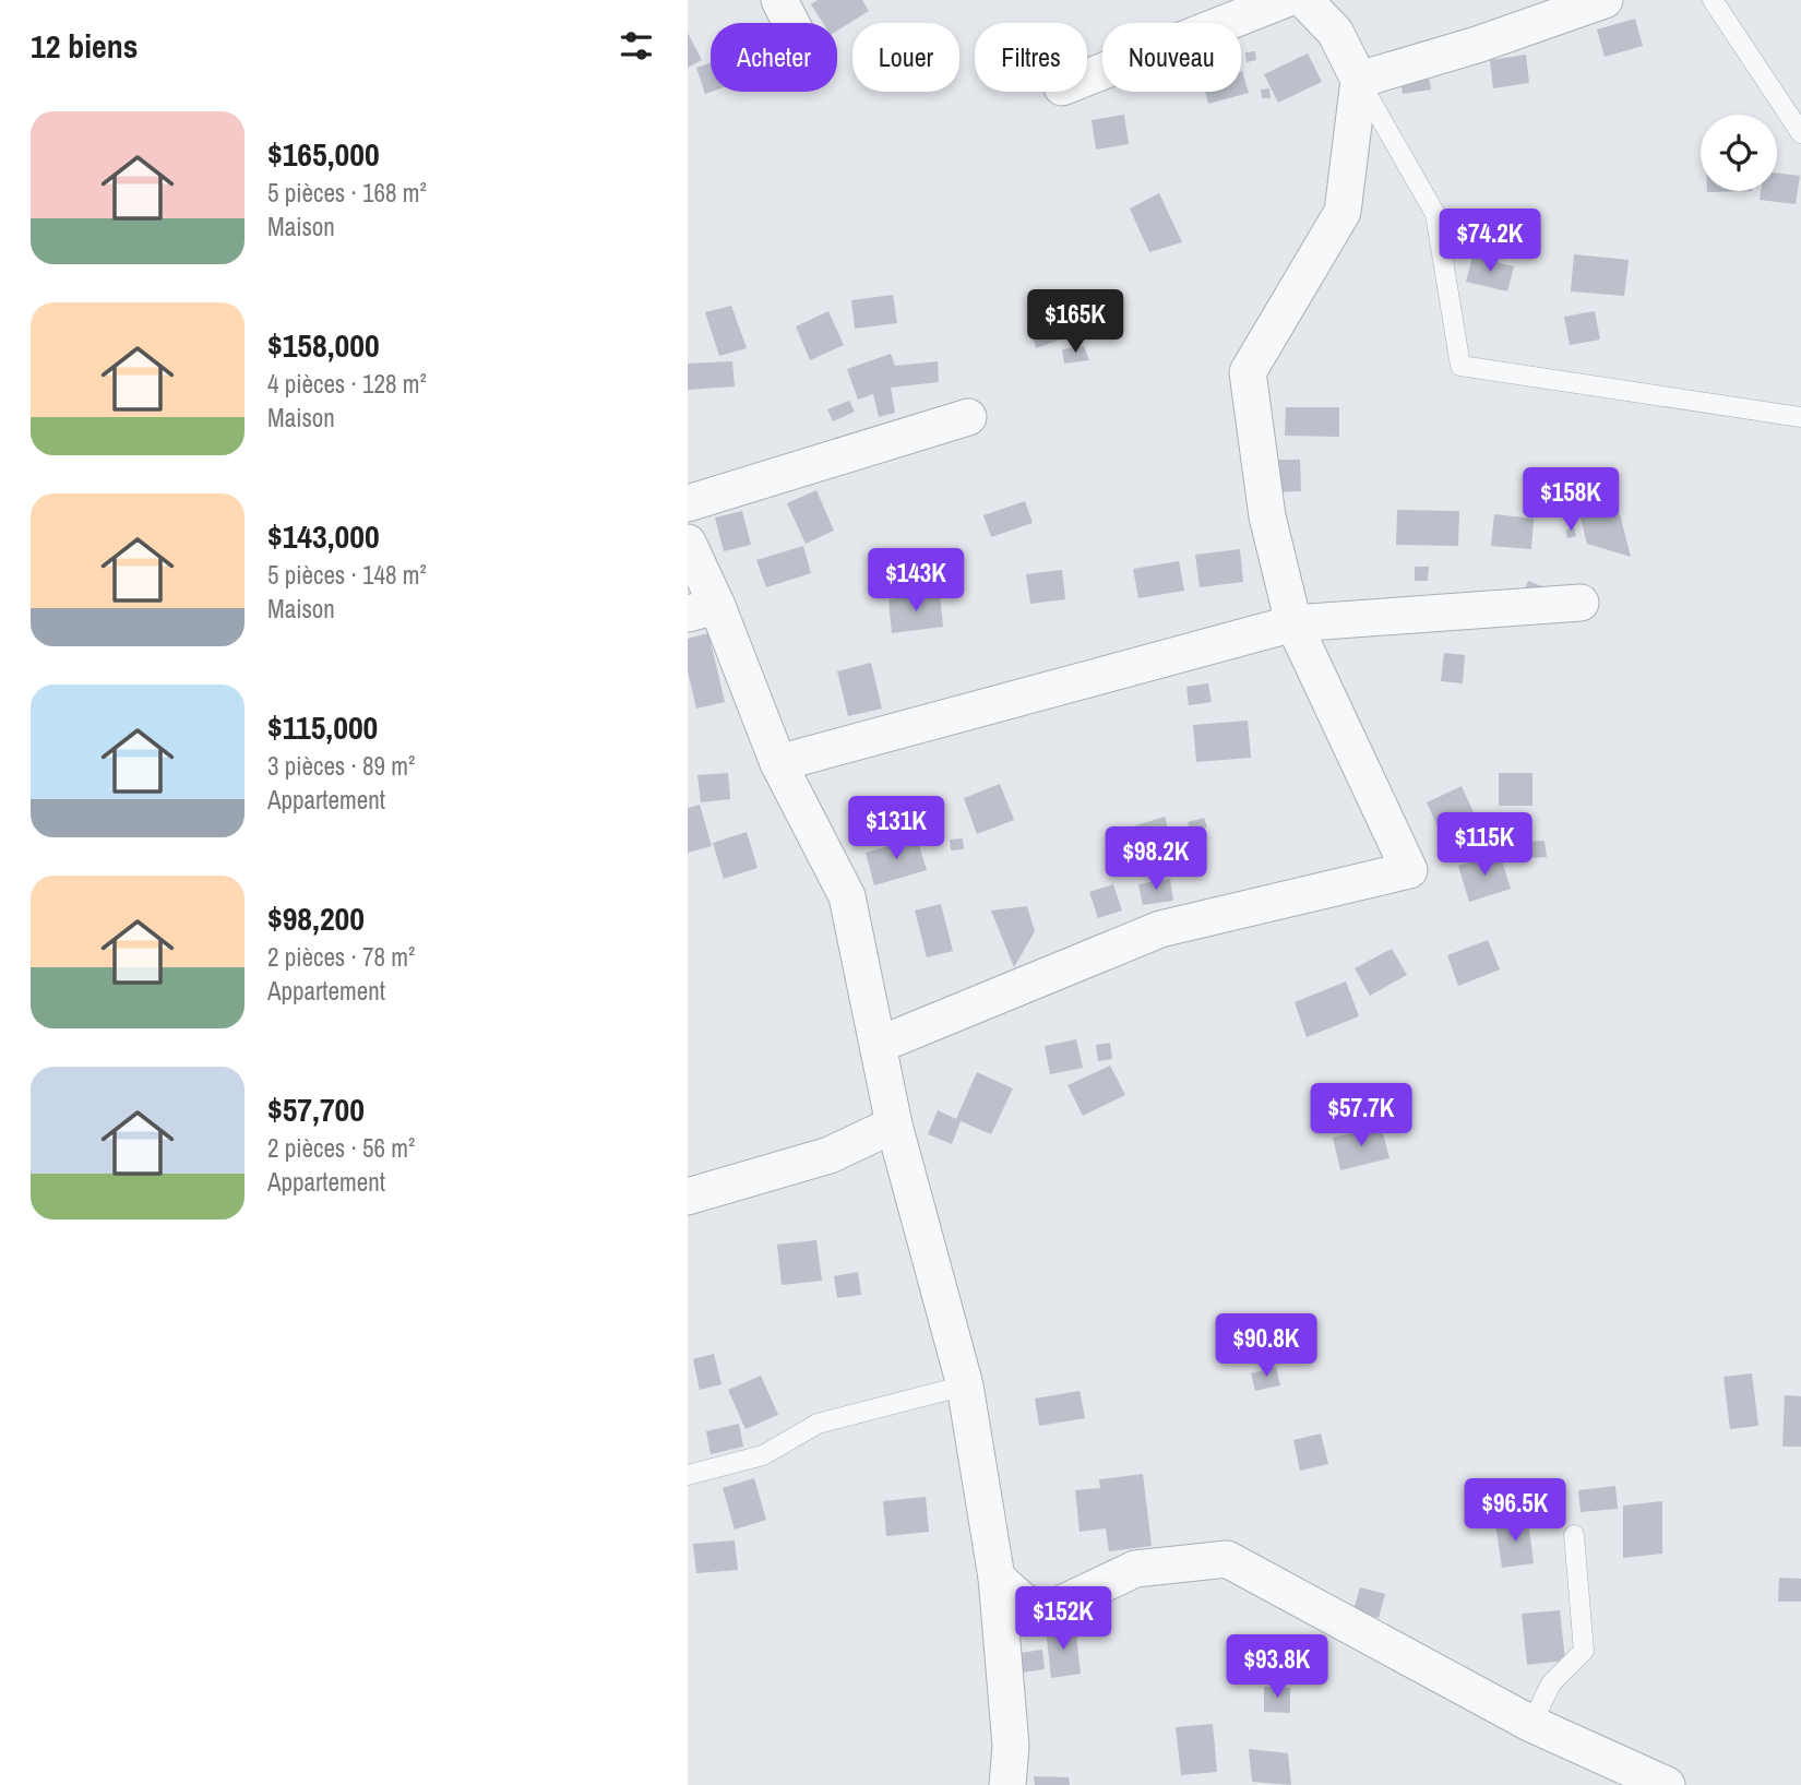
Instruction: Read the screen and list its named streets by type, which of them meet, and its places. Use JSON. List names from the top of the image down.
{
  "page": {
    "heading": "12 biens",
    "chip": [
      "Acheter",
      "Louer",
      "Filtres",
      "Nouveau"
    ],
    "list": [
      {
        "name": "$165,000",
        "note": "5 pièces · 168 m² · Maison"
      },
      {
        "name": "$158,000",
        "note": "4 pièces · 128 m² · Maison"
      },
      {
        "name": "$143,000",
        "note": "5 pièces · 148 m² · Maison"
      },
      {
        "name": "$115,000",
        "note": "3 pièces · 89 m² · Appartement"
      },
      {
        "name": "$98,200",
        "note": "2 pièces · 78 m² · Appartement"
      },
      {
        "name": "$57,700",
        "note": "2 pièces · 56 m² · Appartement"
      }
    ],
    "price": [
      "$74.2K",
      "$165K",
      "$158K",
      "$143K",
      "$131K",
      "$115K",
      "$98.2K",
      "$57.7K",
      "$90.8K",
      "$96.5K",
      "$152K",
      "$93.8K"
    ]
  }
}
